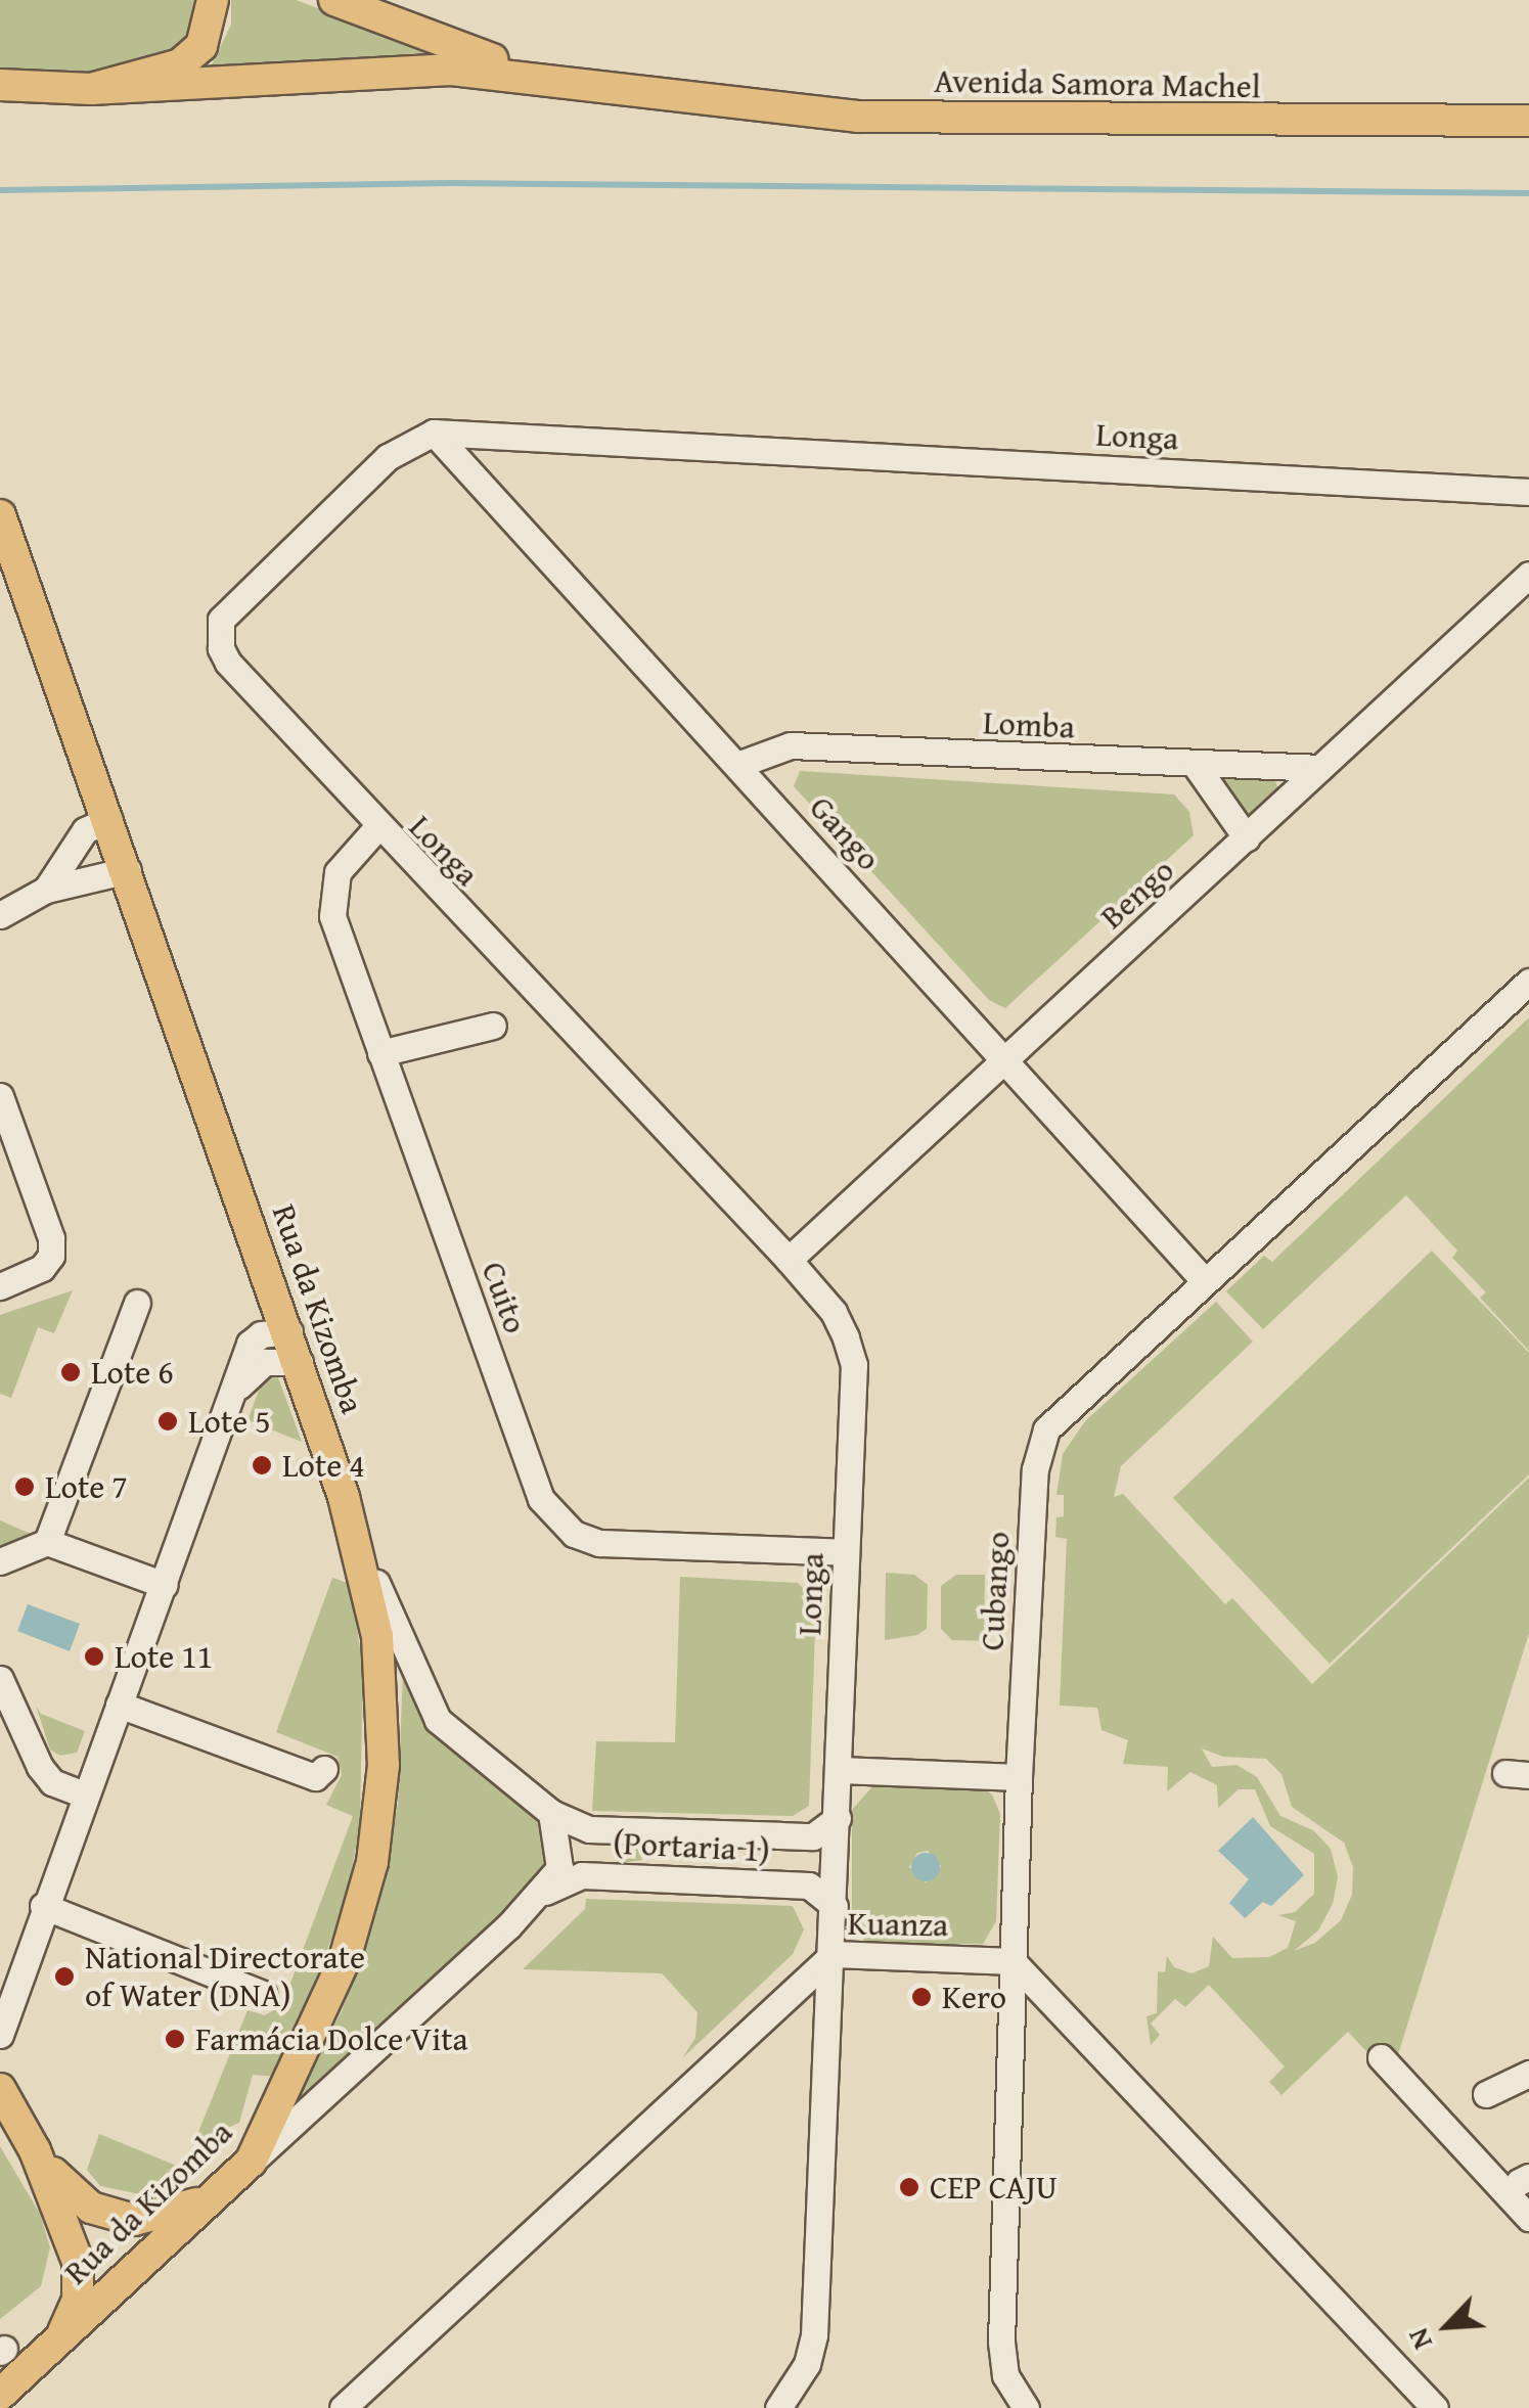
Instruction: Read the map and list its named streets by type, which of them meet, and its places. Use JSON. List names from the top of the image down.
{
  "streets": {
    "main road": ["Avenida Samora Machel", "Rua da Kizomba"],
    "street": [
      "Longa",
      "Lomba",
      "Gango",
      "Bengo",
      "Cuito",
      "Cubango",
      "(Portaria 1)",
      "Kuanza"
    ]
  },
  "crossings": [
    ["Longa", "Gango"],
    ["Longa", "Bengo"],
    ["Longa", "Cuito"],
    ["Longa", "(Portaria 1)"],
    ["Longa", "Kuanza"],
    ["Lomba", "Gango"],
    ["Lomba", "Bengo"],
    ["Gango", "Bengo"],
    ["Gango", "Cubango"],
    ["Rua da Kizomba", "(Portaria 1)"],
    ["Cubango", "Kuanza"]
  ],
  "places": [
    "Lote 6",
    "Lote 5",
    "Lote 4",
    "Lote 7",
    "Lote 11",
    "National Directorate of Water (DNA)",
    "Kero",
    "Farmácia Dolce Vita",
    "CEP CAJU"
  ],
  "north": "bottom left"
}
